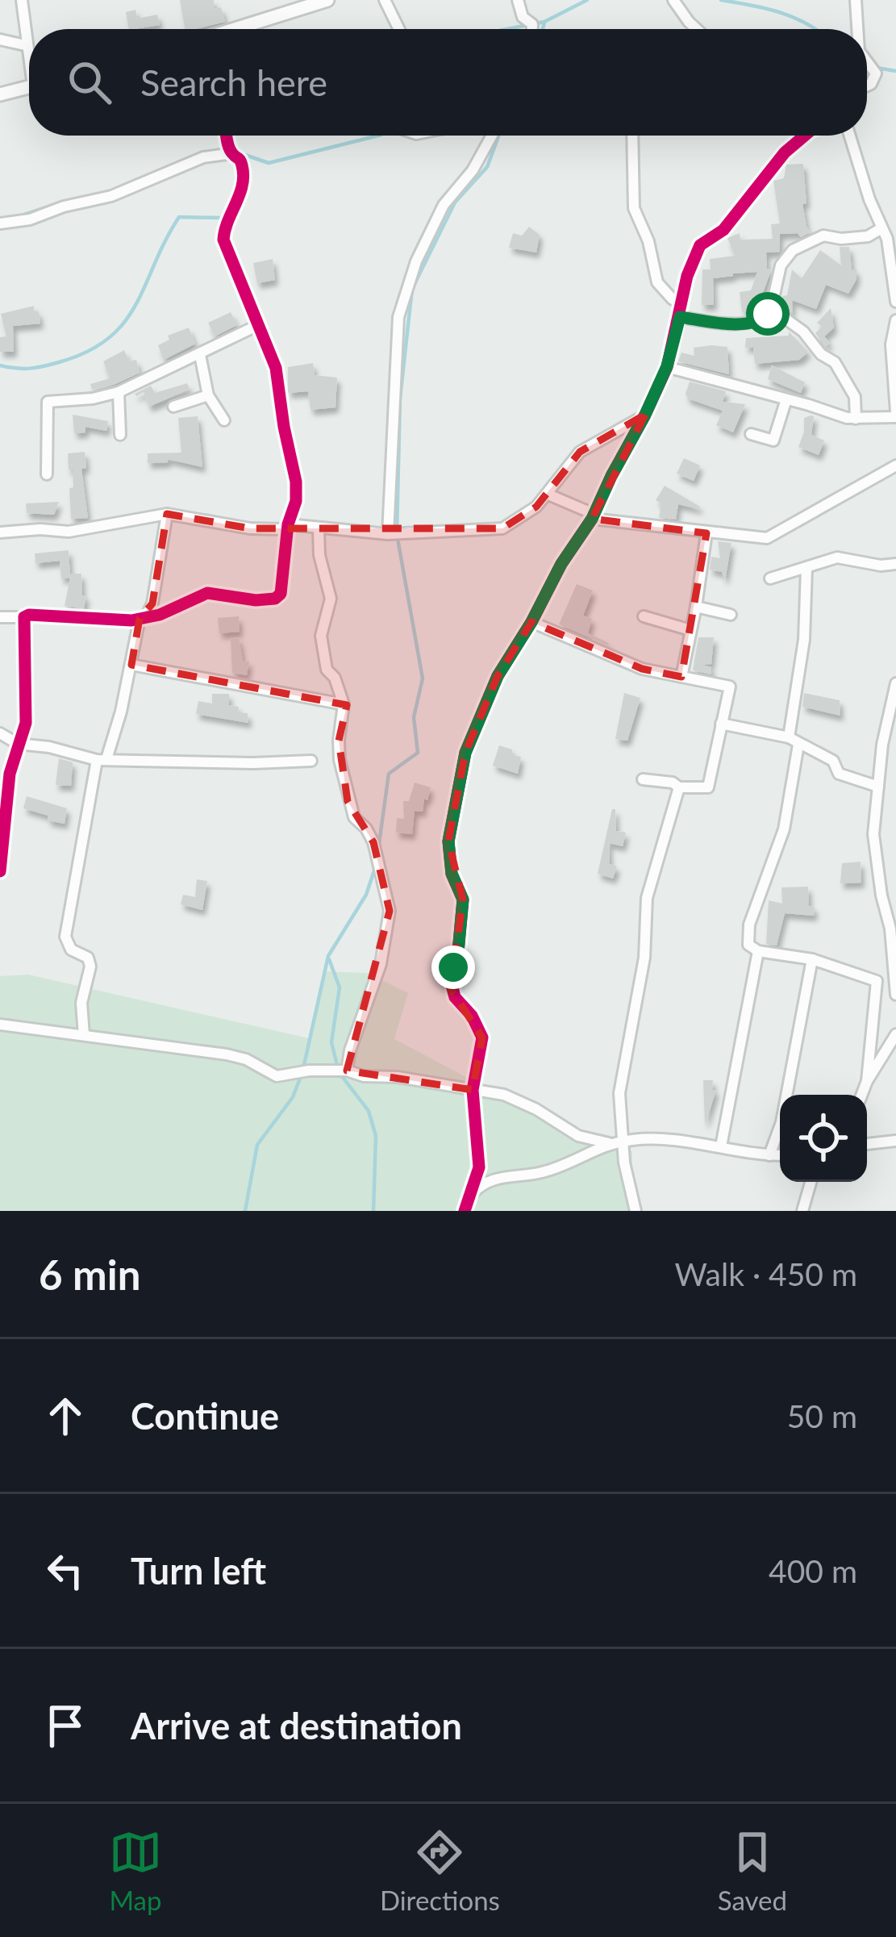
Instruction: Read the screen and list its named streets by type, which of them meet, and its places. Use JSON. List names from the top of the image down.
{
  "page": {
    "search": "Search here",
    "heading": ["6 min", "Walk · 450 m"],
    "list": [
      ["Continue", "50 m"],
      ["Turn left", "400 m"],
      "Arrive at destination"
    ],
    "nav": ["Map", "Directions", "Saved"]
  }
}
